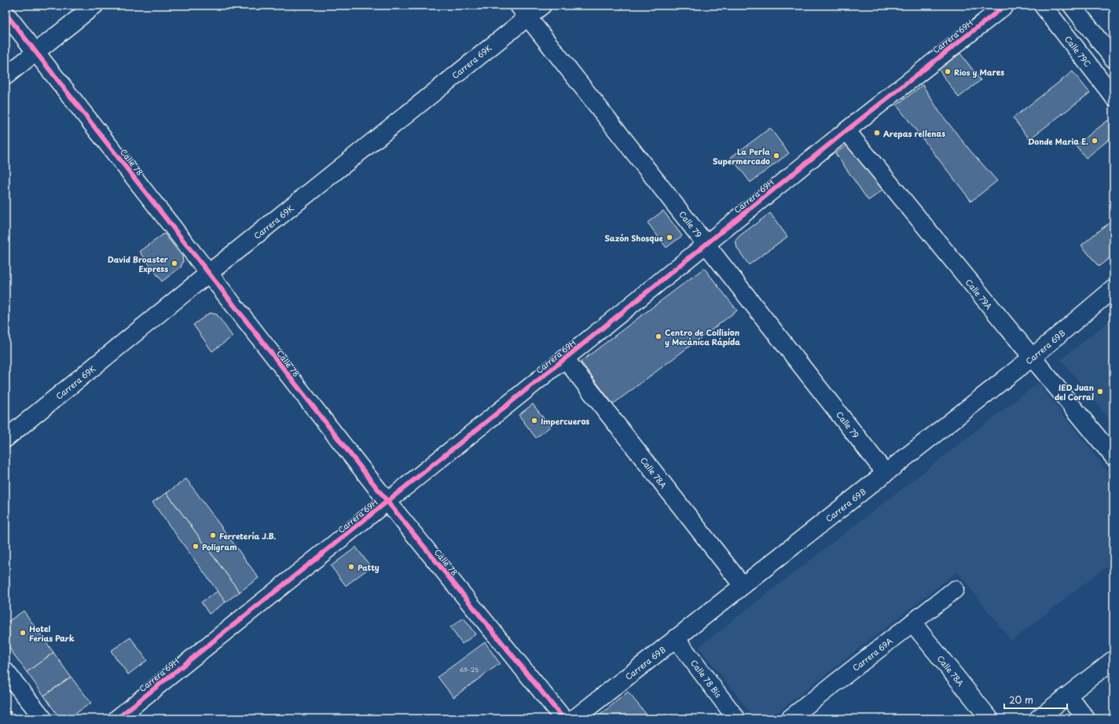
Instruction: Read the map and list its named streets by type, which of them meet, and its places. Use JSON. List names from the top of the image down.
{
  "streets": {
    "main road": [
      "Carrera 69H",
      "Calle 79C",
      "Carrera 69K",
      "Calle 78",
      "Calle 79",
      "Calle 79A",
      "Carrera 69B",
      "Calle 78A",
      "Carrera 69A",
      "Calle 78 Bis"
    ]
  },
  "crossings": [
    ["Carrera 69H", "Calle 78"],
    ["Carrera 69H", "Calle 79"],
    ["Carrera 69H", "Calle 79A"],
    ["Carrera 69H", "Calle 78A"],
    ["Carrera 69K", "Calle 78"],
    ["Carrera 69K", "Calle 79"],
    ["Calle 79", "Carrera 69B"],
    ["Calle 79A", "Carrera 69B"],
    ["Carrera 69B", "Calle 78A"],
    ["Carrera 69B", "Calle 78 Bis"],
    ["Calle 78A", "Carrera 69A"]
  ],
  "places": [
    "Rios y Mares",
    "Arepas rellenas",
    "Donde Maria E.",
    "La Perla Supermercado",
    "Sazón Shosque",
    "David Broaster Express",
    "Centro de Collision y Mecáníca Rápída",
    "IED Juan del Corral",
    "Impercueros",
    "Ferretería J.B.",
    "Poligram",
    "Patty",
    "Hotel Ferias Park"
  ],
  "house_numbers": ["69-25"],
  "scale_bar": "20 m"
}
